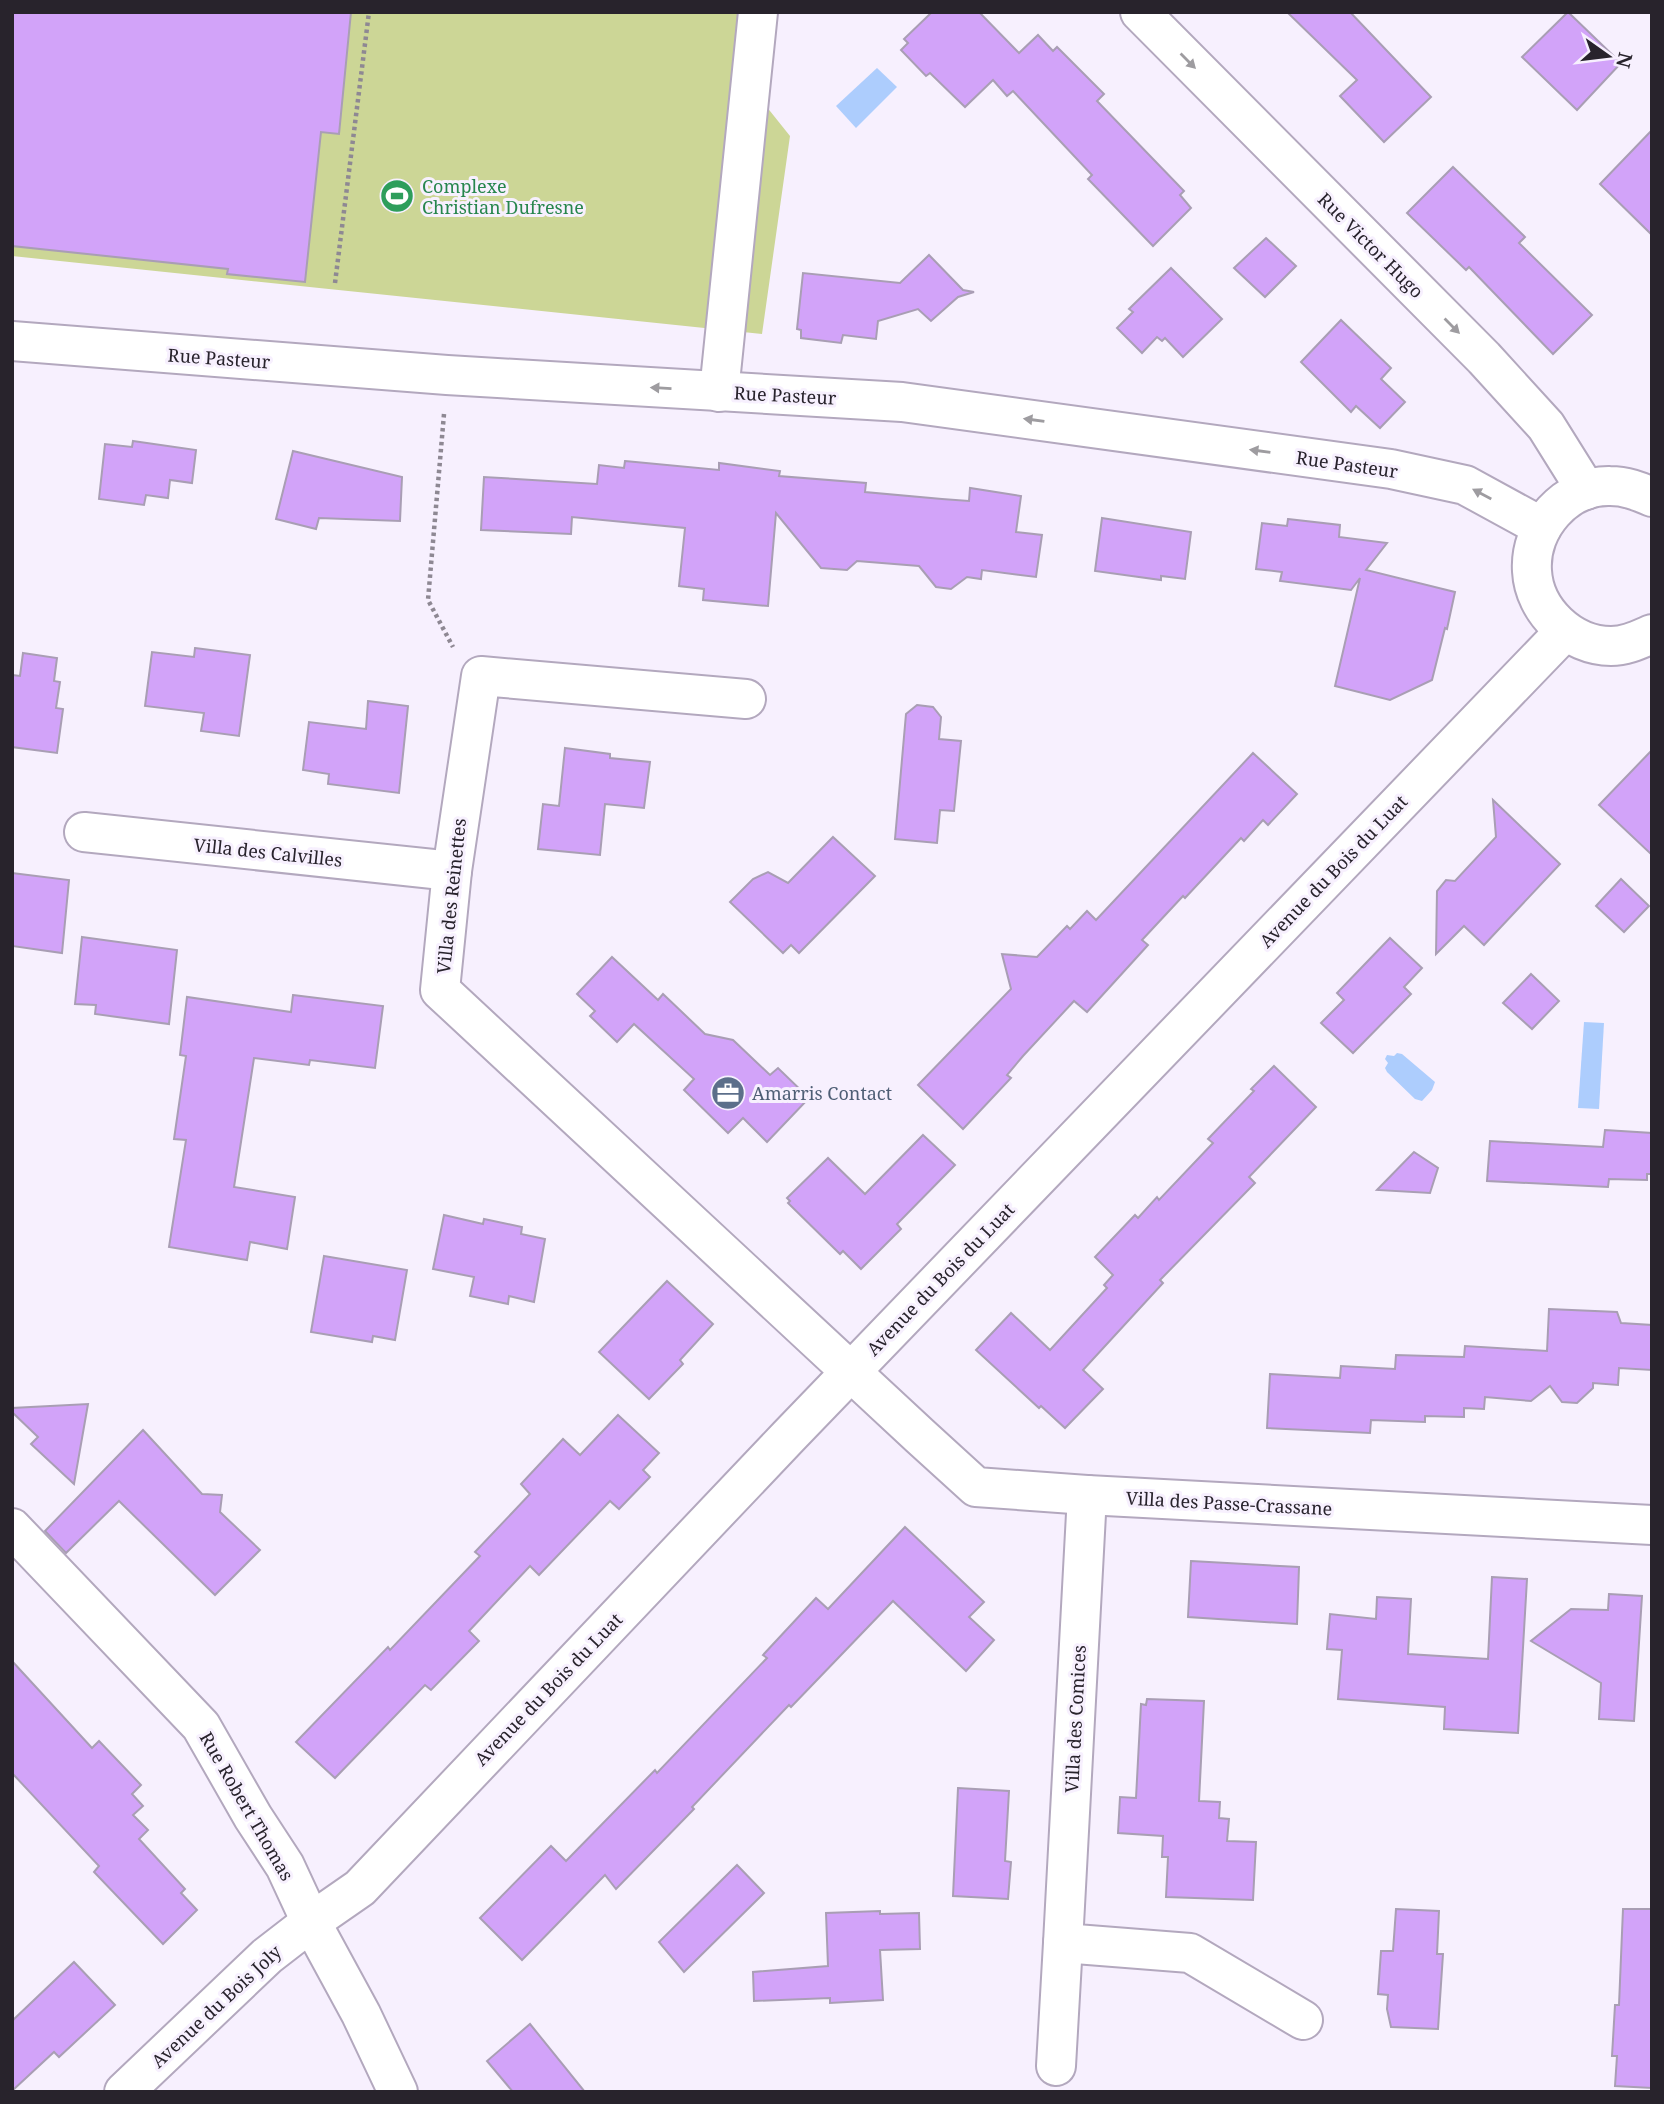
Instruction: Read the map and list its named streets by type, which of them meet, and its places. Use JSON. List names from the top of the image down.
{
  "streets": {
    "street": [
      "Rue Victor Hugo",
      "Rue Pasteur",
      "Villa des Calvilles",
      "Avenue du Bois du Luat",
      "Villa des Reinettes",
      "Villa des Passe-Crassane",
      "Villa des Comices",
      "Rue Robert Thomas",
      "Avenue du Bois Joly"
    ]
  },
  "crossings": [
    ["Villa des Calvilles", "Villa des Reinettes"],
    ["Avenue du Bois du Luat", "Villa des Reinettes"],
    ["Avenue du Bois du Luat", "Villa des Passe-Crassane"],
    ["Avenue du Bois du Luat", "Rue Robert Thomas"],
    ["Avenue du Bois du Luat", "Avenue du Bois Joly"],
    ["Villa des Reinettes", "Villa des Passe-Crassane"],
    ["Villa des Passe-Crassane", "Villa des Comices"],
    ["Rue Robert Thomas", "Avenue du Bois Joly"]
  ],
  "one_way": ["Rue Victor Hugo", "Rue Pasteur"],
  "places": {
    "sports": ["Complexe Christian Dufresne"],
    "office": ["Amarris Contact"]
  },
  "north": "right"
}
